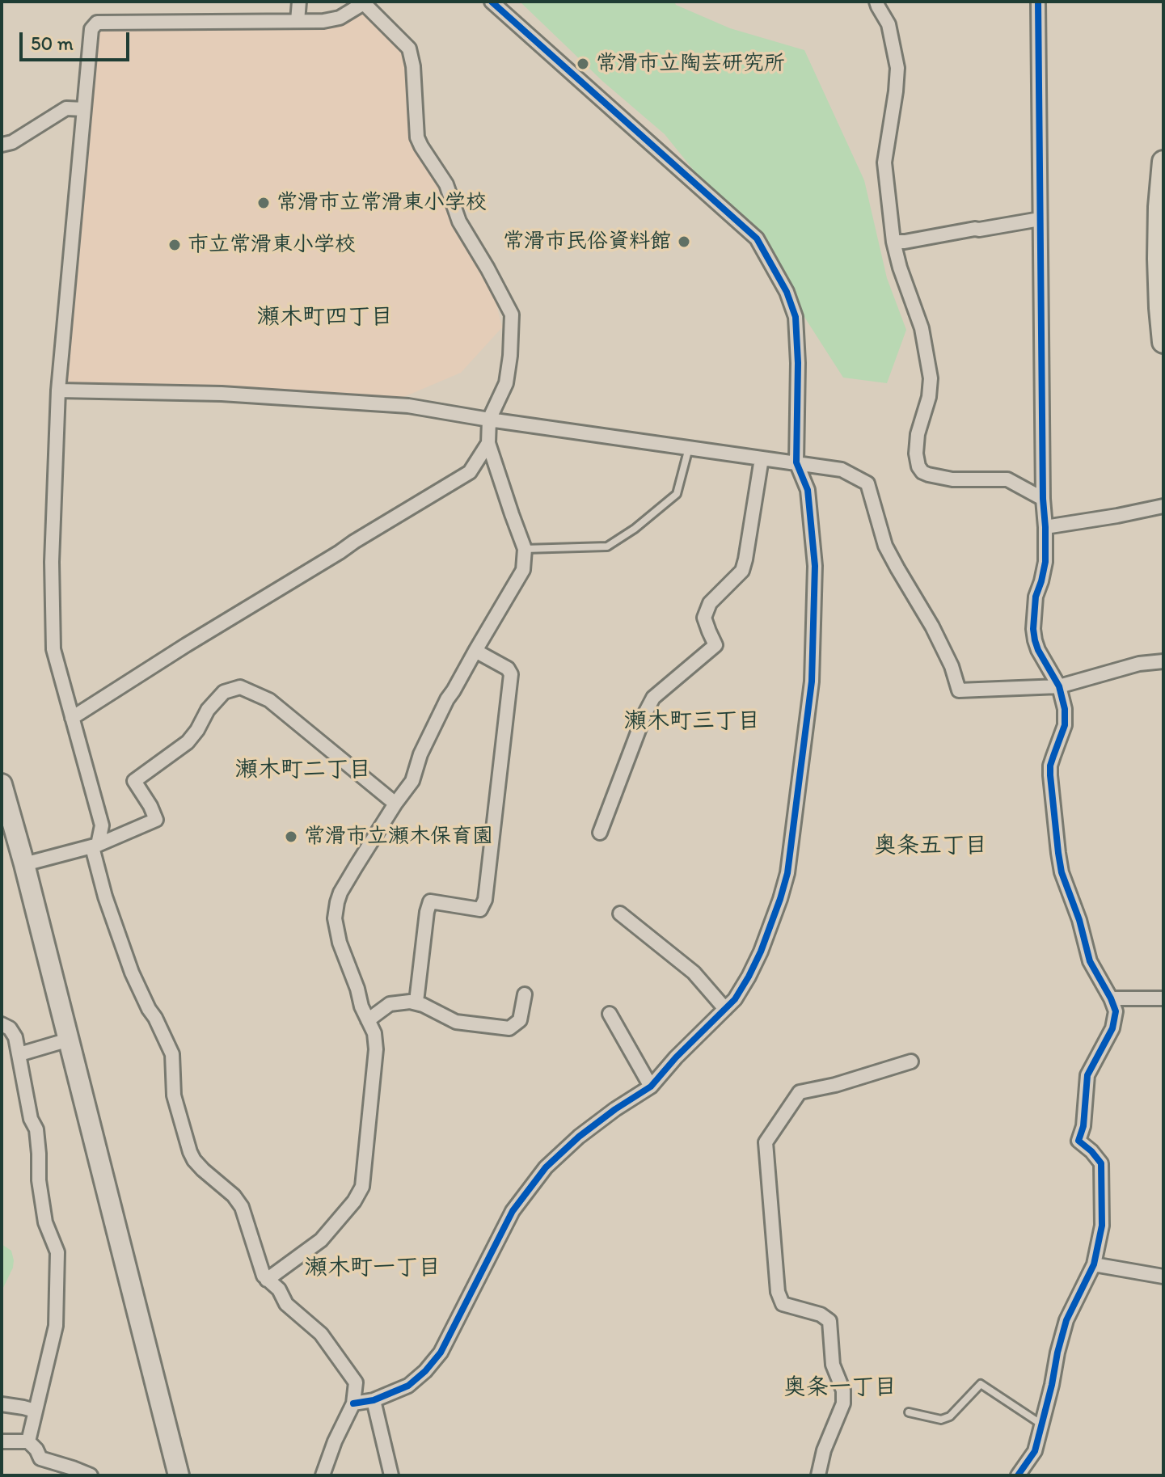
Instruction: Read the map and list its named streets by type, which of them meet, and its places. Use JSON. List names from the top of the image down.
{
  "districts": [
    "瀬木町四丁目",
    "瀬木町三丁目",
    "瀬木町二丁目",
    "奥条五丁目",
    "瀬木町一丁目",
    "奥条一丁目"
  ],
  "places": [
    "常滑市立陶芸研究所",
    "常滑市立常滑東小学校",
    "常滑市民俗資料館",
    "市立常滑東小学校",
    "常滑市立瀬木保育園"
  ],
  "scale_bar": "50 m"
}
